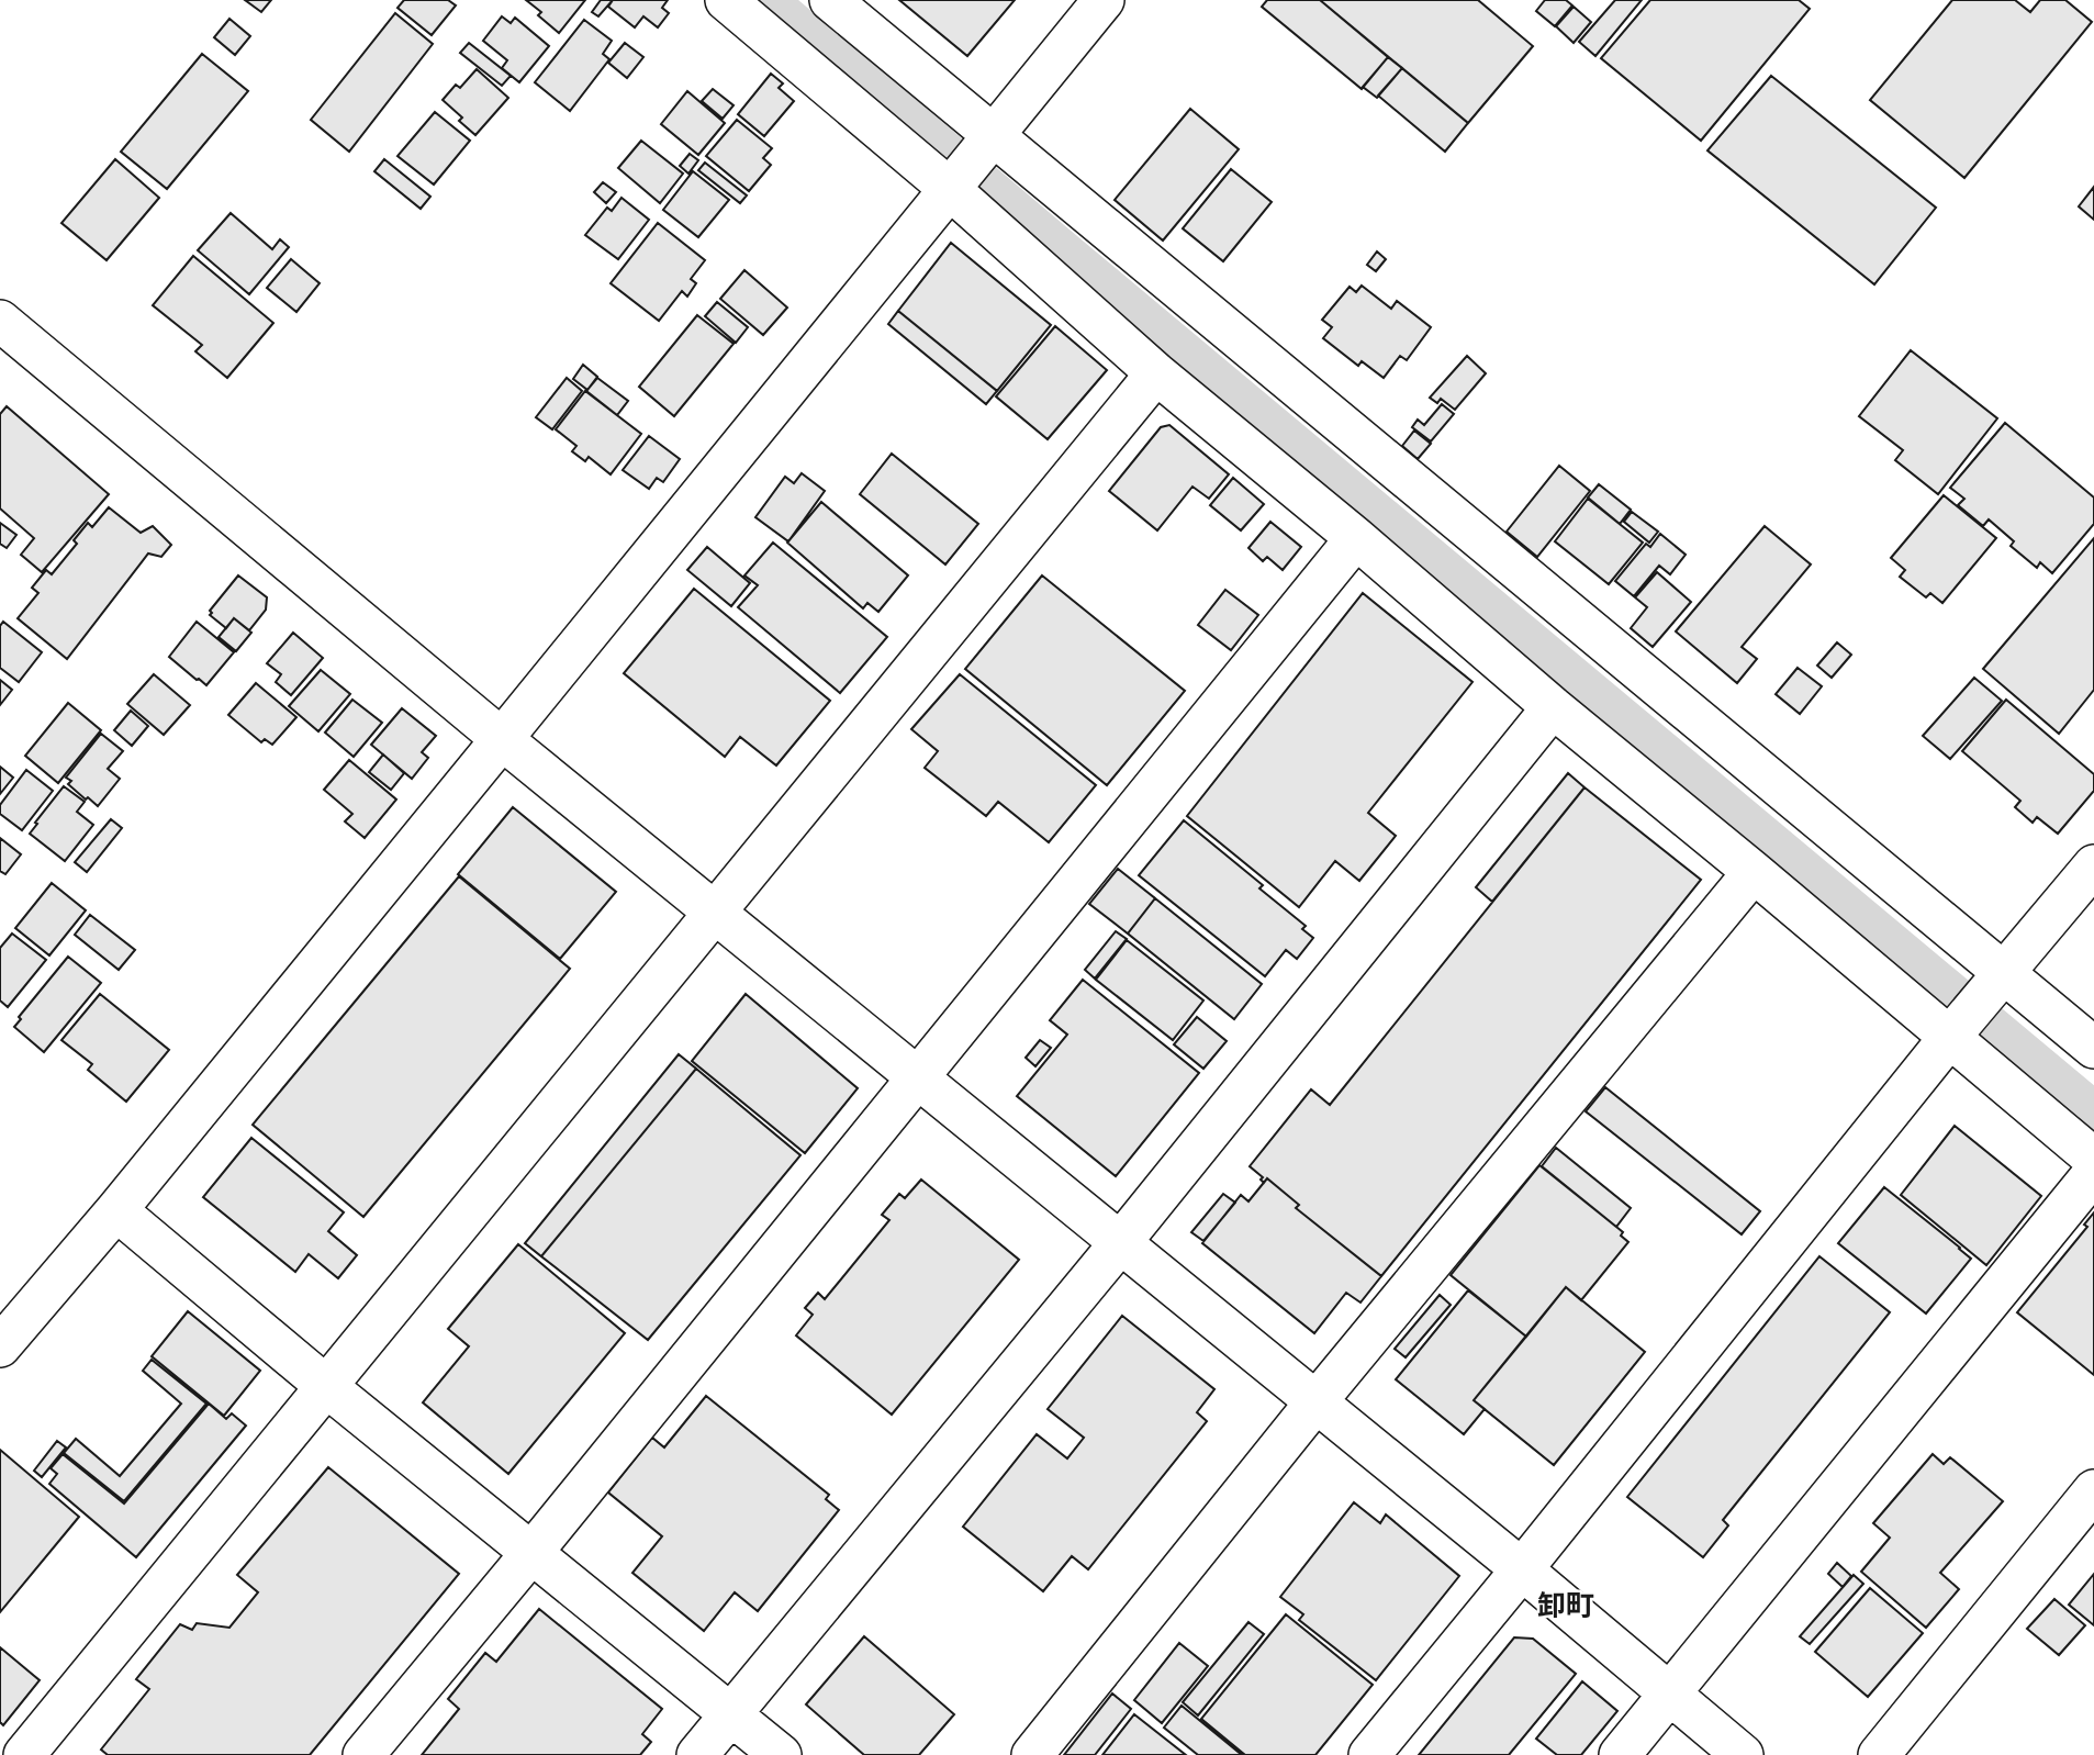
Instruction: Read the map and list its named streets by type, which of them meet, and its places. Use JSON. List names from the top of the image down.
{
  "districts": ["卸町"]
}
